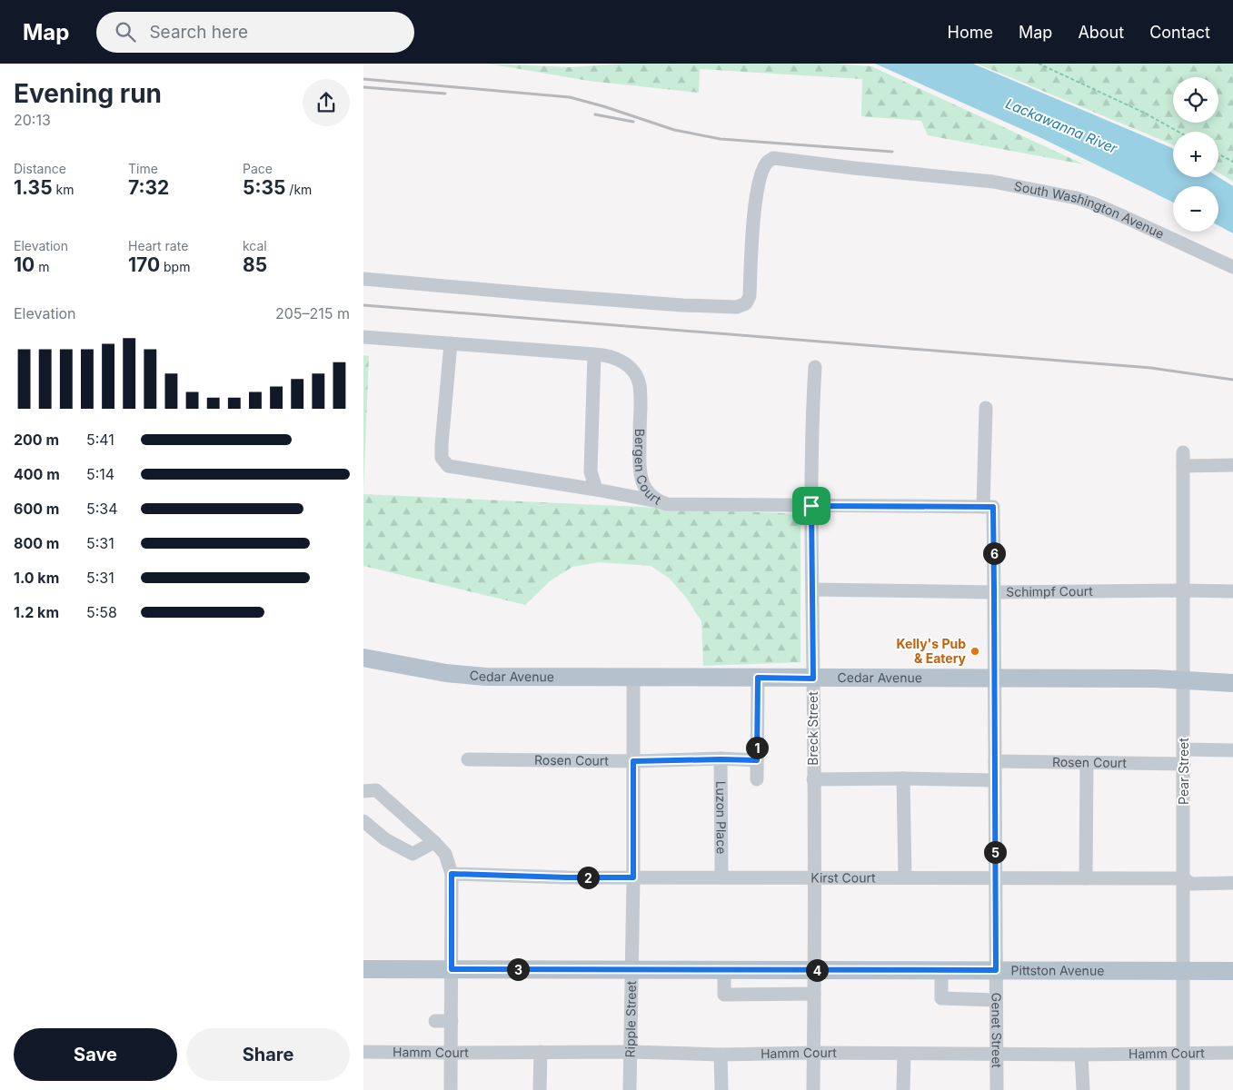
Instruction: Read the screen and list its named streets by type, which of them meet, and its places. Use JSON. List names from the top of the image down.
{
  "streets": {
    "main road": ["Cedar Avenue", "Pittston Avenue"],
    "street": [
      "South Washington Avenue",
      "Bergen Court",
      "Schimpf Court",
      "Breck Street",
      "Rosen Court",
      "Pear Street",
      "Luzon Place",
      "Kirst Court",
      "Ripple Street",
      "Genet Street",
      "Hamm Court"
    ]
  },
  "crossings": [
    ["Bergen Court", "Breck Street"],
    ["Bergen Court", "Genet Street"],
    ["Schimpf Court", "Breck Street"],
    ["Schimpf Court", "Pear Street"],
    ["Schimpf Court", "Genet Street"],
    ["Cedar Avenue", "Breck Street"],
    ["Cedar Avenue", "Pear Street"],
    ["Cedar Avenue", "Ripple Street"],
    ["Cedar Avenue", "Genet Street"],
    ["Breck Street", "Kirst Court"],
    ["Breck Street", "Pittston Avenue"],
    ["Breck Street", "Hamm Court"],
    ["Rosen Court", "Pear Street"],
    ["Rosen Court", "Luzon Place"],
    ["Rosen Court", "Ripple Street"],
    ["Rosen Court", "Genet Street"],
    ["Pear Street", "Kirst Court"],
    ["Pear Street", "Pittston Avenue"],
    ["Pear Street", "Hamm Court"],
    ["Luzon Place", "Kirst Court"],
    ["Kirst Court", "Ripple Street"],
    ["Kirst Court", "Genet Street"],
    ["Pittston Avenue", "Ripple Street"],
    ["Pittston Avenue", "Genet Street"],
    ["Ripple Street", "Hamm Court"],
    ["Genet Street", "Hamm Court"]
  ],
  "water": ["Lackawanna River"],
  "places": ["Kelly's Pub & Eatery"],
  "page": {
    "header": "Map",
    "search": "Search here",
    "nav": [
      "Home",
      "Map",
      "About",
      "Contact"
    ],
    "heading": ["Evening run", "20:13"],
    "map_buttons": ["+", "−"],
    "stats": [
      ["Distance", "1.35 km"],
      ["Time", "7:32"],
      ["Pace", "5:35 /km"],
      ["Elevation", "10 m"],
      ["Heart rate", "170 bpm"],
      ["kcal", "85"]
    ],
    "chart": ["Elevation", "205–215 m"],
    "list": [
      {
        "name": "200 m",
        "note": "5:41"
      },
      {
        "name": "400 m",
        "note": "5:14"
      },
      {
        "name": "600 m",
        "note": "5:34"
      },
      {
        "name": "800 m",
        "note": "5:31"
      },
      {
        "name": "1.0 km",
        "note": "5:31"
      },
      {
        "name": "1.2 km",
        "note": "5:58"
      }
    ],
    "pins": [
      "6",
      "1",
      "5",
      "2",
      "3",
      "4"
    ],
    "buttons": ["Save", "Share"]
  }
}
